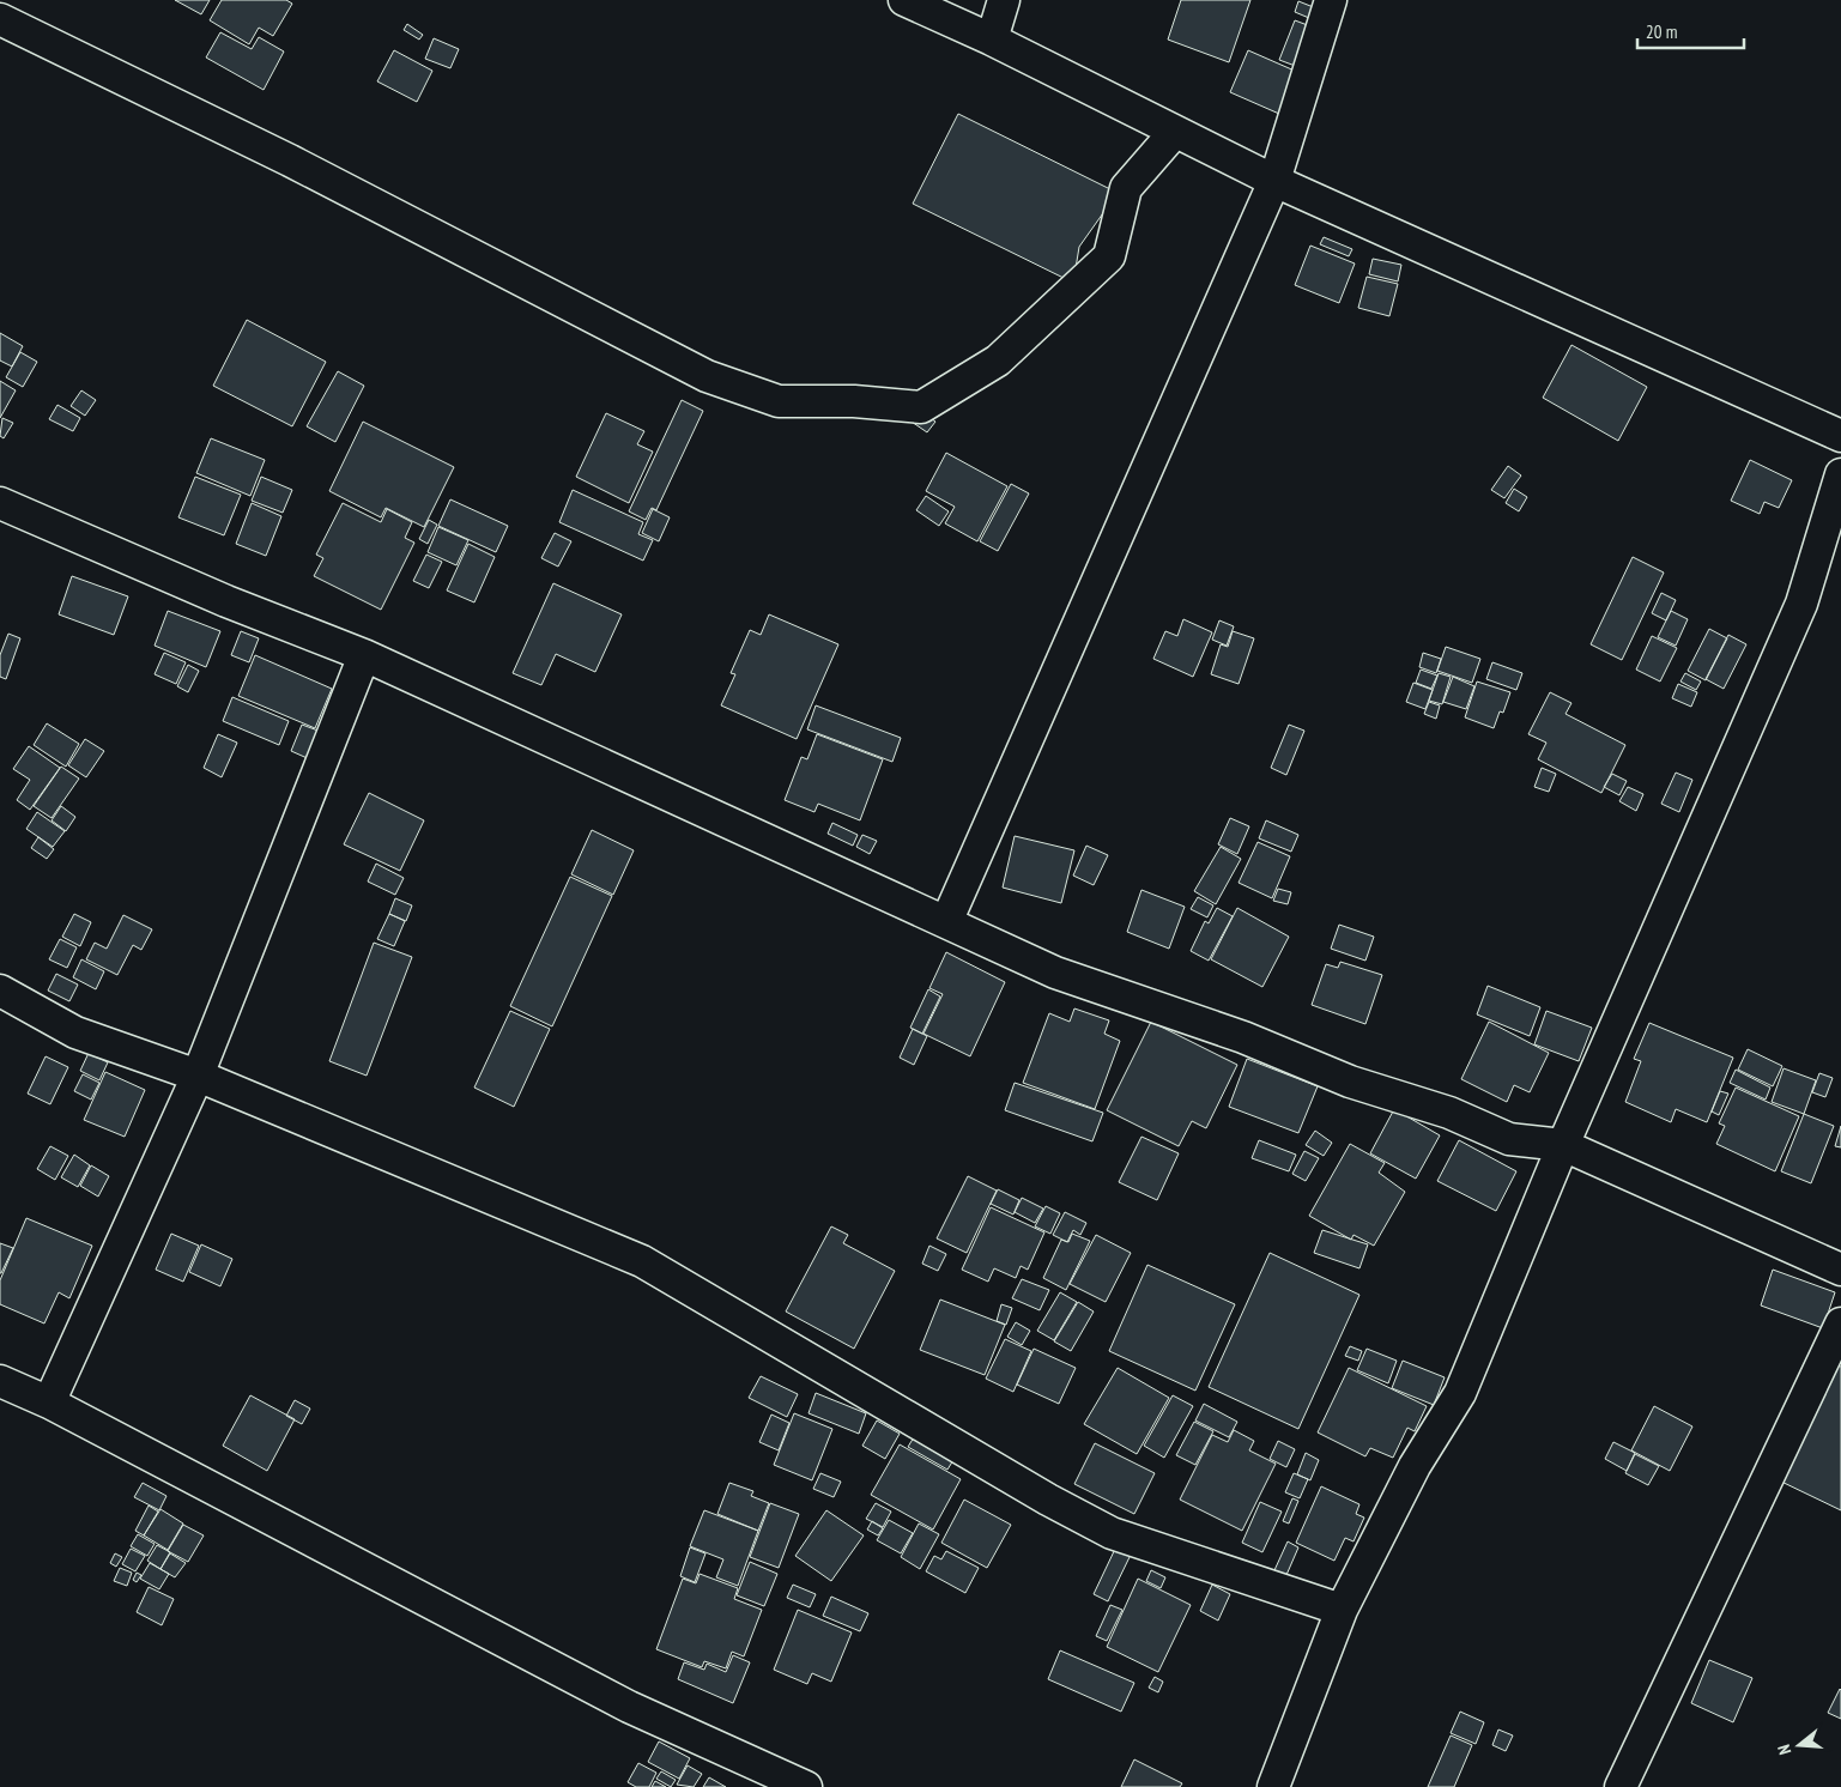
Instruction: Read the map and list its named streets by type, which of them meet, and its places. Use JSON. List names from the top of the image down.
{
  "scale_bar": "20 m",
  "north": "left"
}
